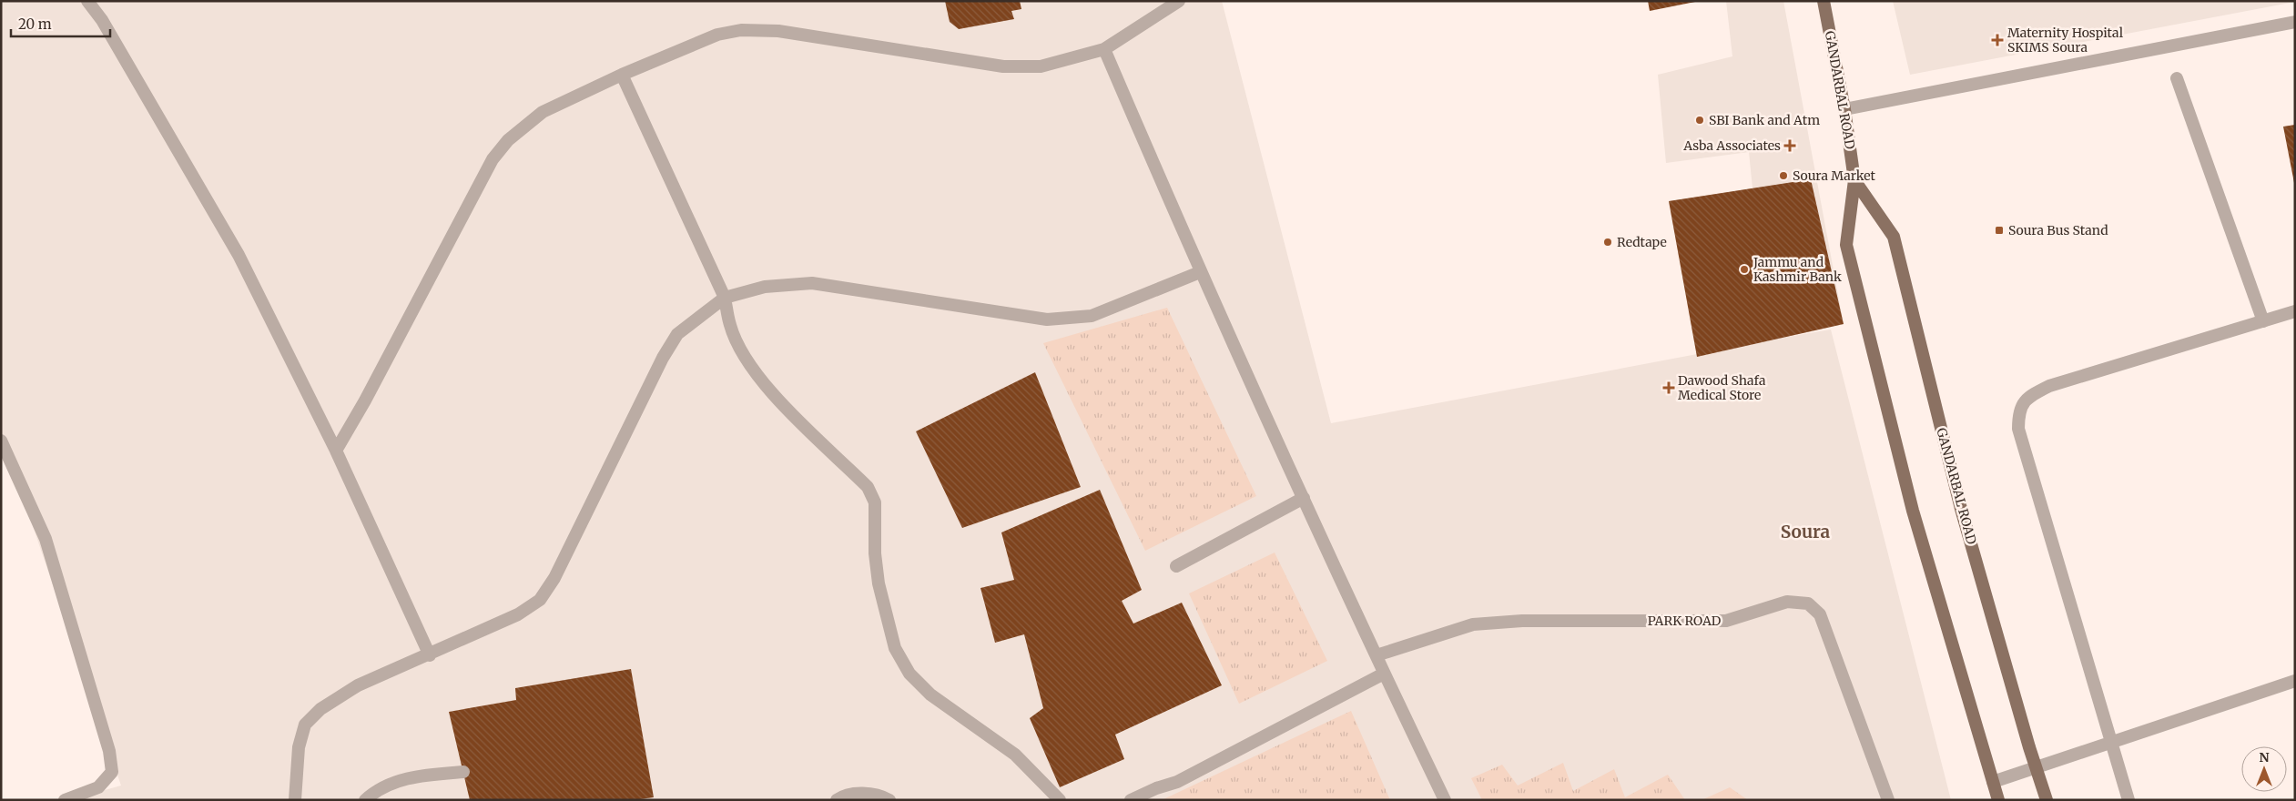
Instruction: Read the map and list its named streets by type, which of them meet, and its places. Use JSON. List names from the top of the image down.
{
  "streets": {
    "main road": ["GANDARBAL ROAD"],
    "street": ["PARK ROAD"]
  },
  "districts": ["Soura"],
  "places": {
    "health": ["Maternity Hospital SKIMS Soura", "Asba Associates", "Dawood Shafa Medical Store"],
    "other": [
      "SBI Bank and Atm",
      "Soura Market",
      "Redtape",
      "Jammu and Kashmir Bank"
    ],
    "transit": ["Soura Bus Stand"]
  },
  "scale_bar": "20 m",
  "north": "top"
}
